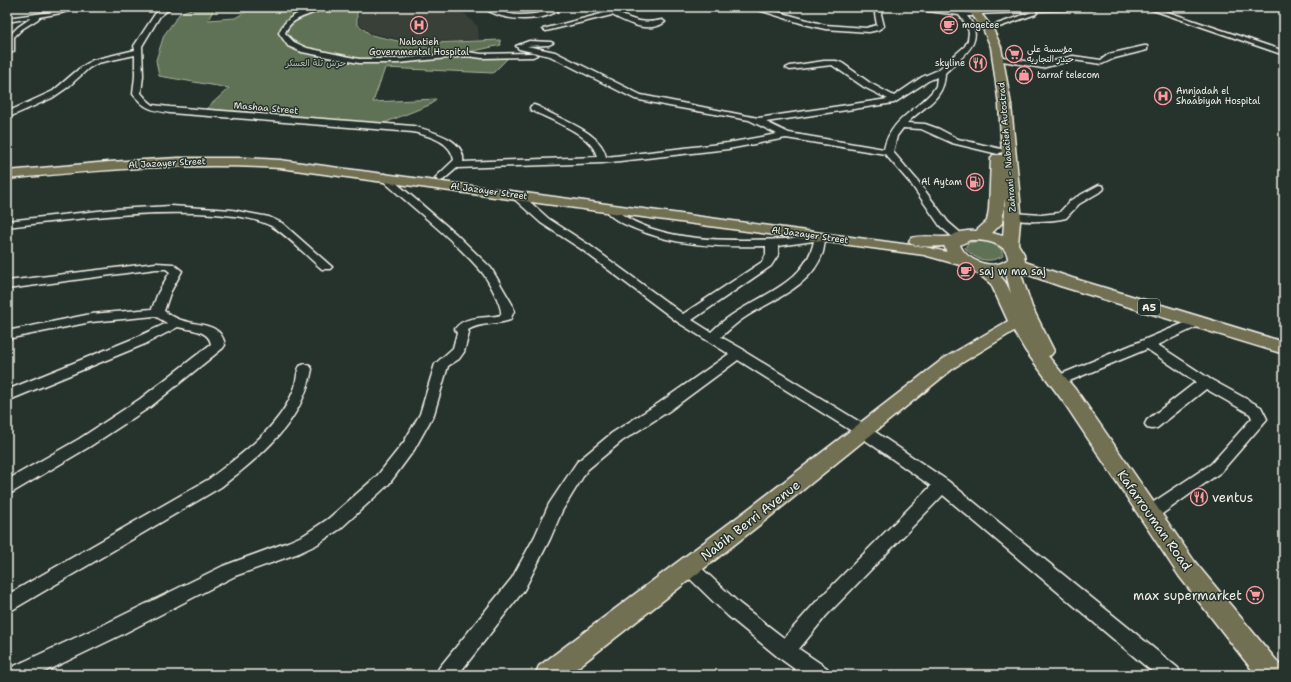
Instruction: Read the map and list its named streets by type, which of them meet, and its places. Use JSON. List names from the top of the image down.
{
  "streets": {
    "highway": ["Zahrani - Nabatieh Autostrad", "A5"],
    "main road": ["Al Jazayer Street", "Nabih Berri Avenue", "Kafarrouman Road"],
    "street": ["Mashaa Street"]
  },
  "crossings": [
    ["Zahrani - Nabatieh Autostrad", "A5"],
    ["Al Jazayer Street", "A5"]
  ],
  "parks": ["حرش تلة العسكر"],
  "places": {
    "hospital": ["Nabatieh Governmental Hospital", "Annjadah el Shaabiyah Hospital"],
    "cafe": ["mogetee", "saj w ma saj"],
    "supermarket": ["مؤسسة علي حيدر التجاريه", "max supermarket"],
    "restaurant": ["skyline", "ventus"],
    "shop": ["tarraf telecom"],
    "fuel station": ["Al Aytam"]
  }
}
